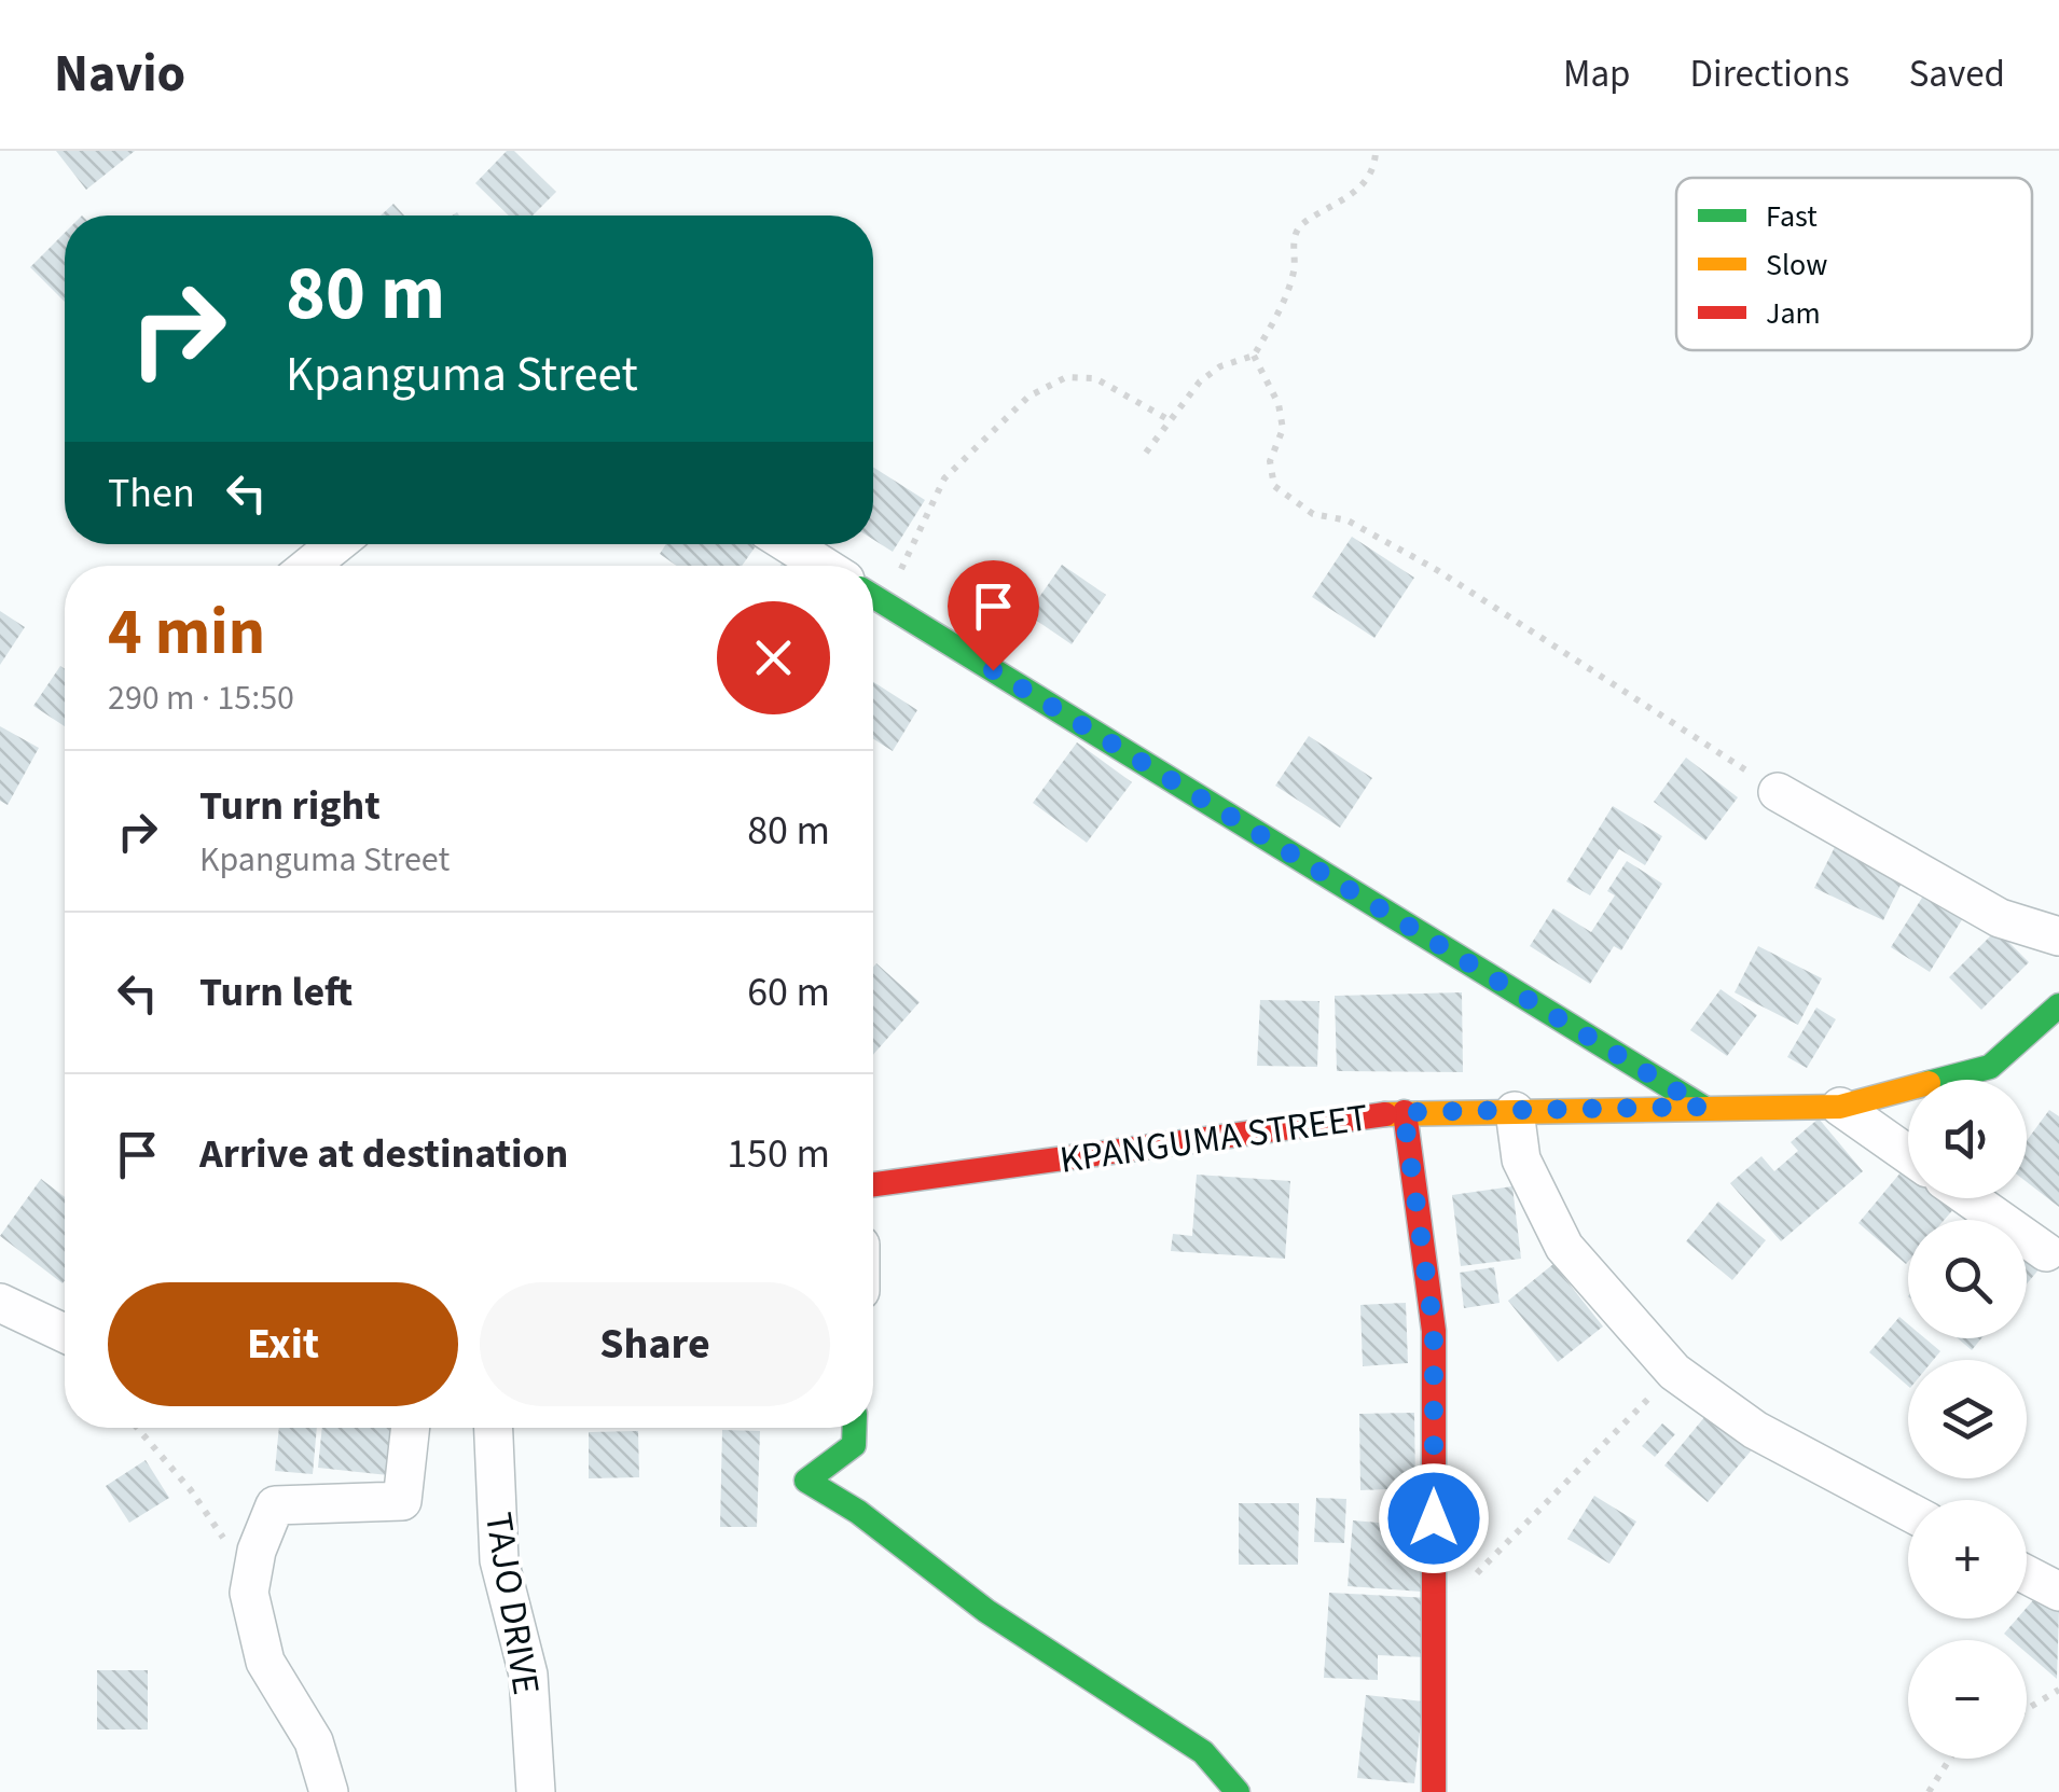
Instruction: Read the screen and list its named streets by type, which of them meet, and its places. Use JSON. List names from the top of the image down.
{
  "streets": {
    "street": ["KPANGUMA STREET", "TAJO DRIVE"]
  },
  "legend": ["Fast", "Slow", "Jam"],
  "page": {
    "header": "Navio",
    "nav": ["Map", "Directions", "Saved"],
    "turn": ["80 m", "Kpanguma Street"],
    "then": "Then",
    "heading": ["4 min", "290 m · 15:50"],
    "list": [
      {
        "name": "Turn right",
        "note": "Kpanguma Street",
        "value": "80 m"
      },
      {
        "name": "Turn left",
        "value": "60 m"
      },
      {
        "name": "Arrive at destination",
        "value": "150 m"
      }
    ],
    "map_buttons": ["+", "−"],
    "buttons": ["Exit", "Share"]
  }
}
